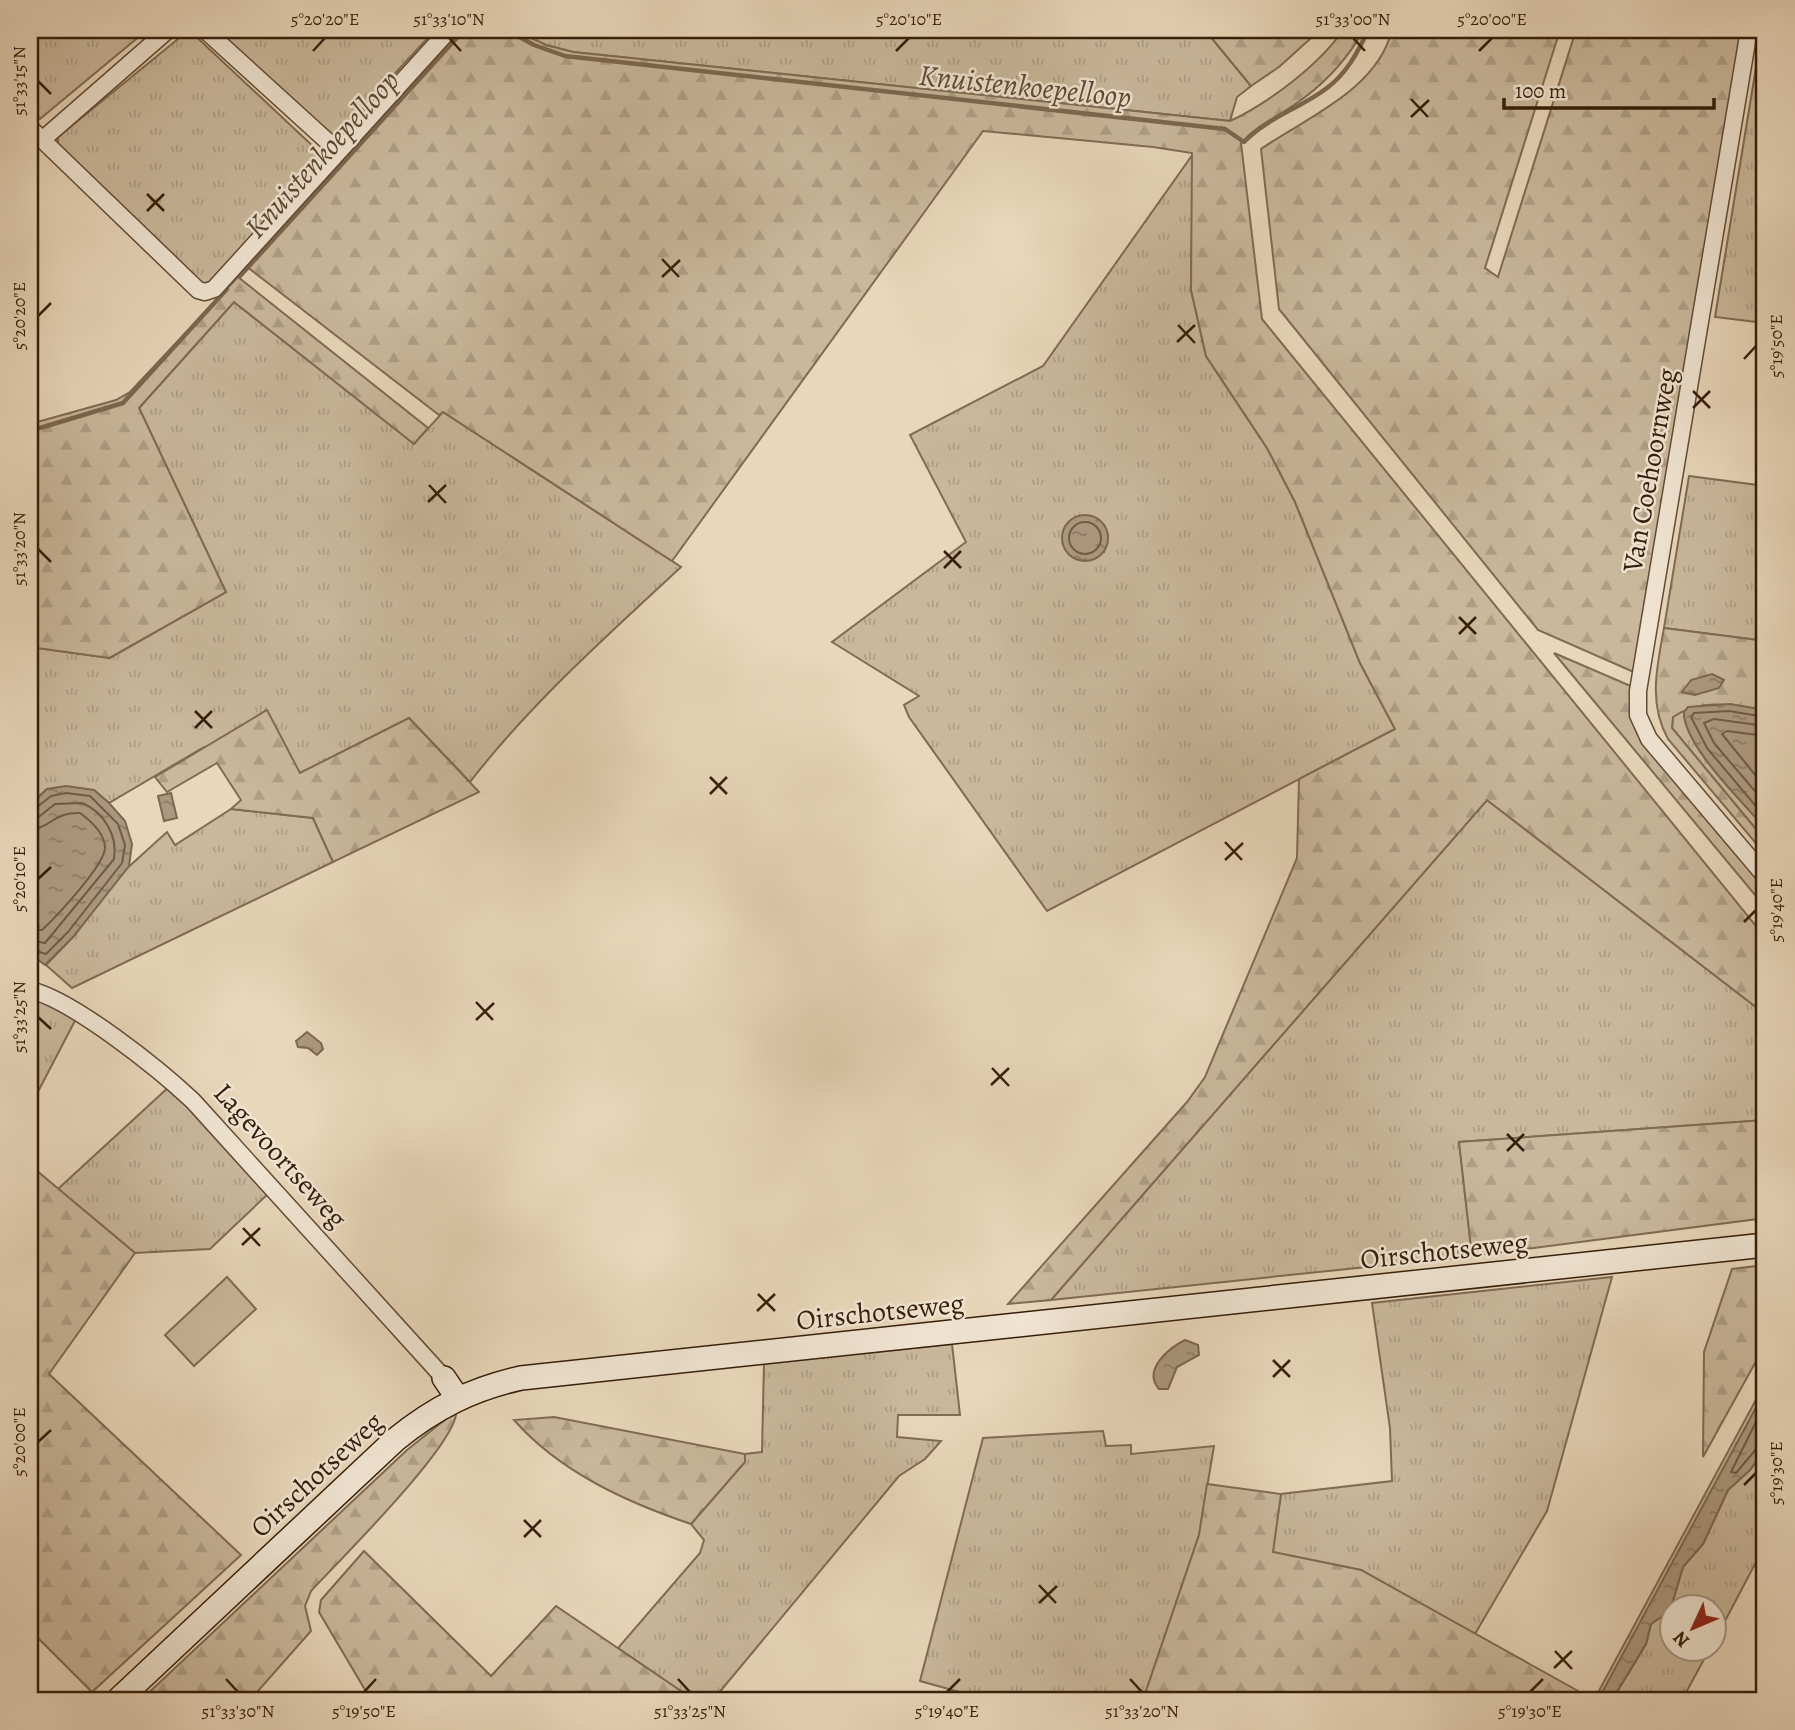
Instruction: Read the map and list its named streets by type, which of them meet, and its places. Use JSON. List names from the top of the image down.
{
  "streets": {
    "street": ["Van Coehoornweg", "Lagevoortseweg", "Oirschotseweg"]
  },
  "crossings": [
    ["Lagevoortseweg", "Oirschotseweg"]
  ],
  "water": ["Knuistenkoepelloop"],
  "scale_bar": "100 m",
  "north": "bottom left",
  "coordinates": [
    "5°20'20\"E",
    "51°33'10\"N",
    "5°20'10\"E",
    "51°33'00\"N",
    "5°20'00\"E",
    "51°33'15\"N",
    "5°19'50\"E",
    "51°33'20\"N",
    "5°19'40\"E",
    "51°33'25\"N",
    "5°19'30\"E",
    "51°33'30\"N"
  ]
}
